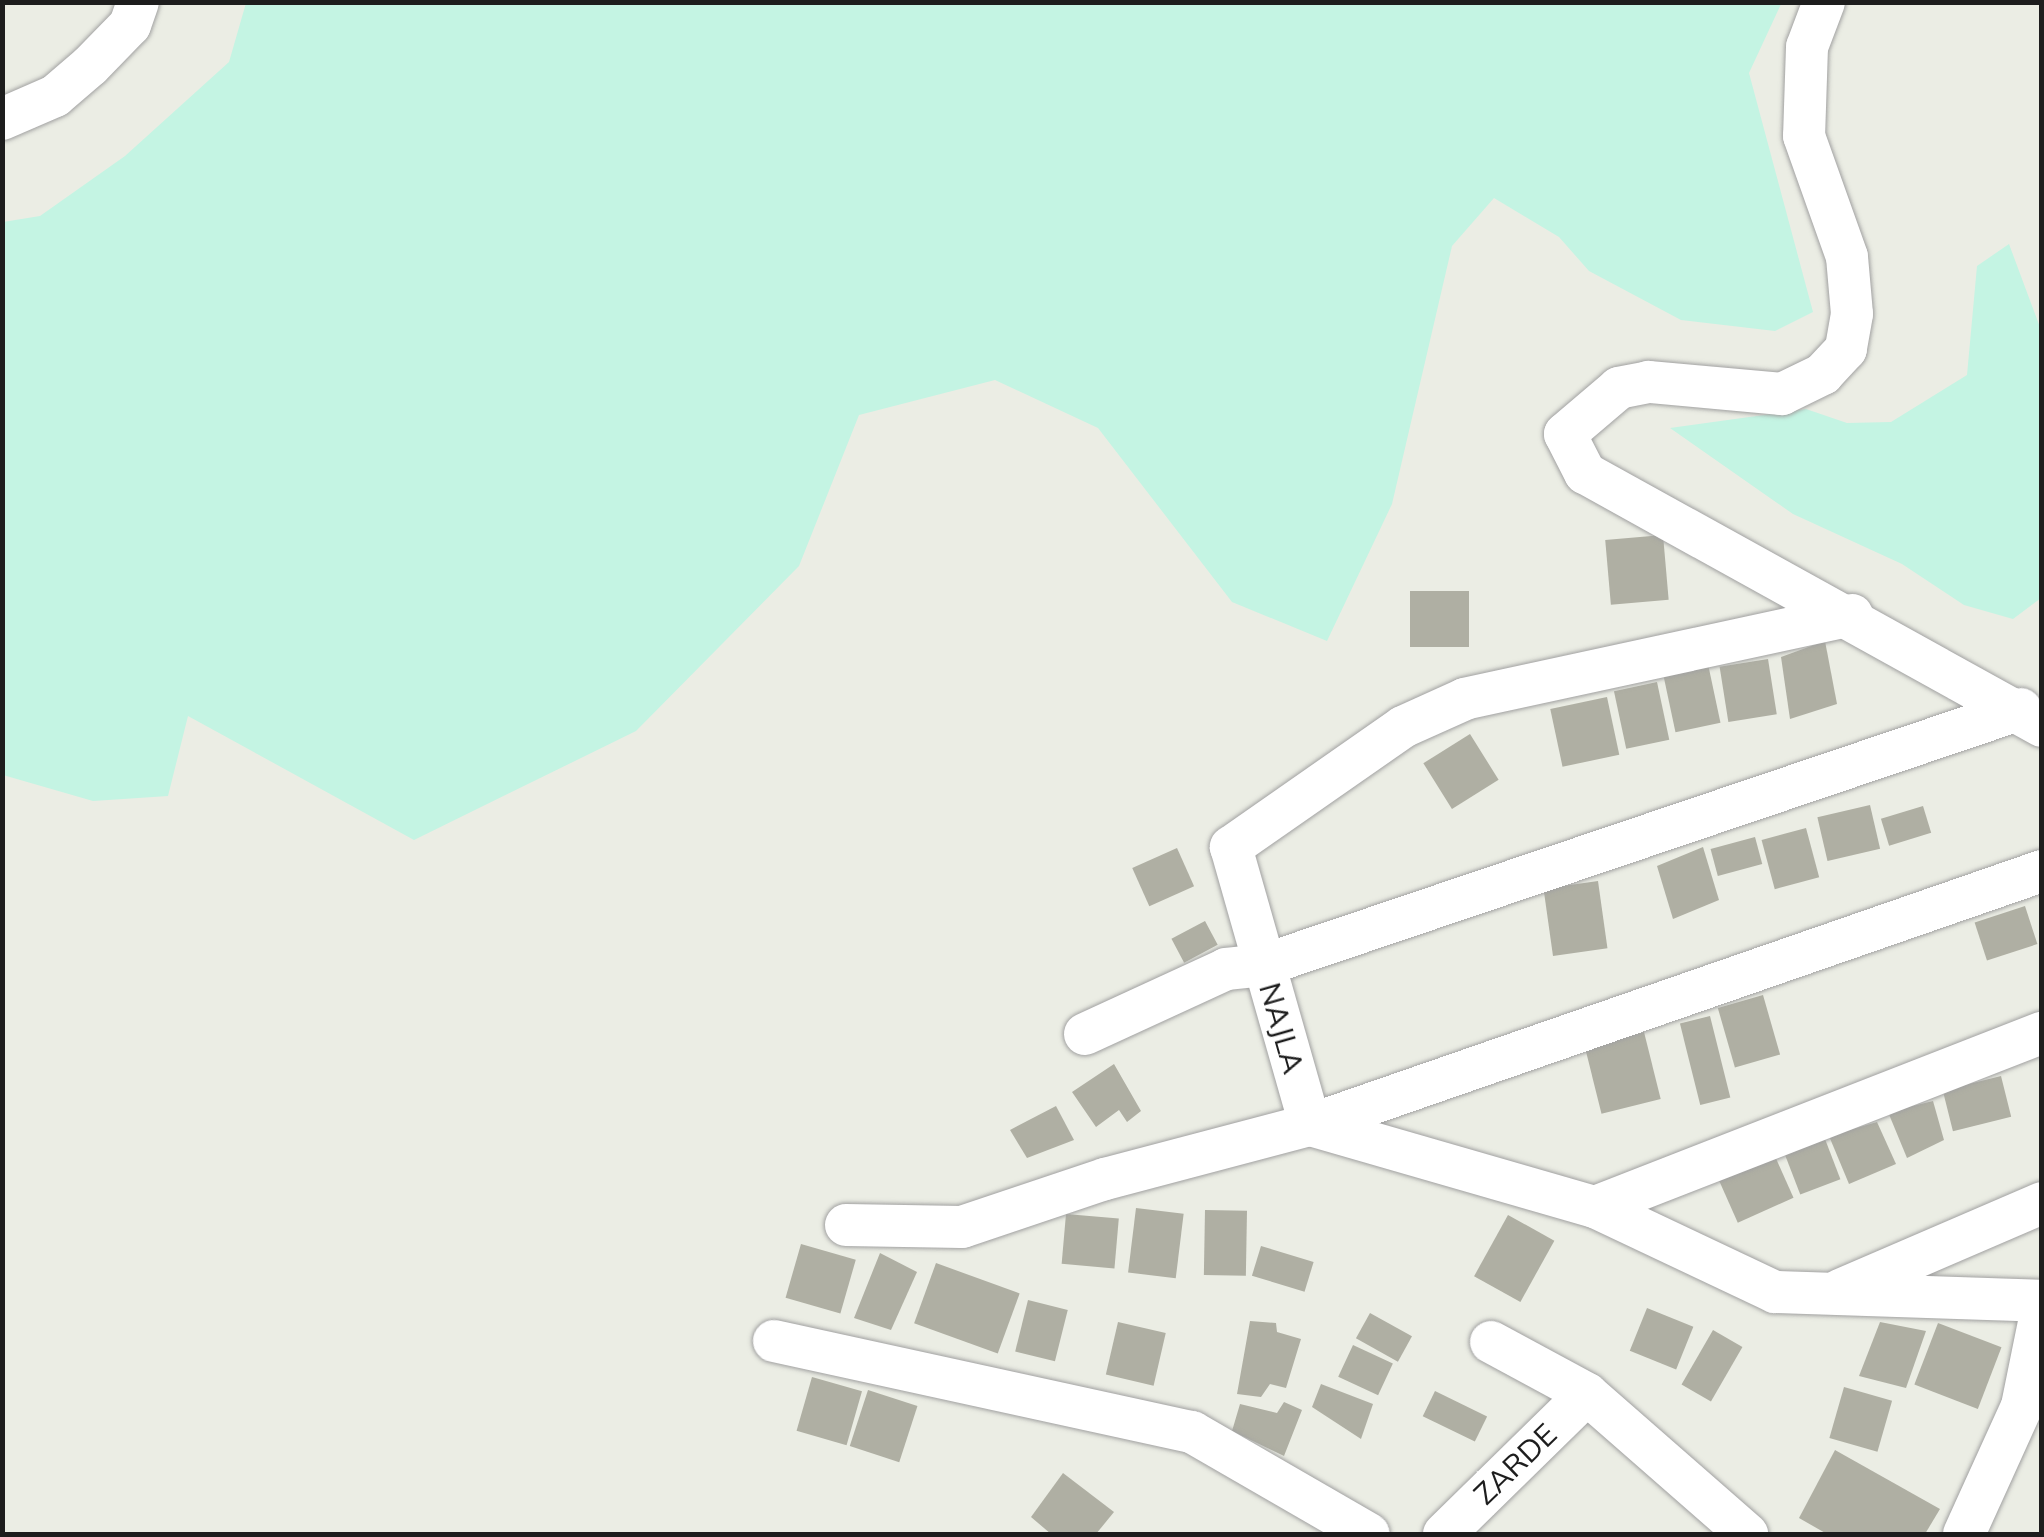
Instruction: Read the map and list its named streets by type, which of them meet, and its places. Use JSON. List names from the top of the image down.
{
  "streets": {
    "street": ["NAJLA", "ZARDE"]
  }
}
